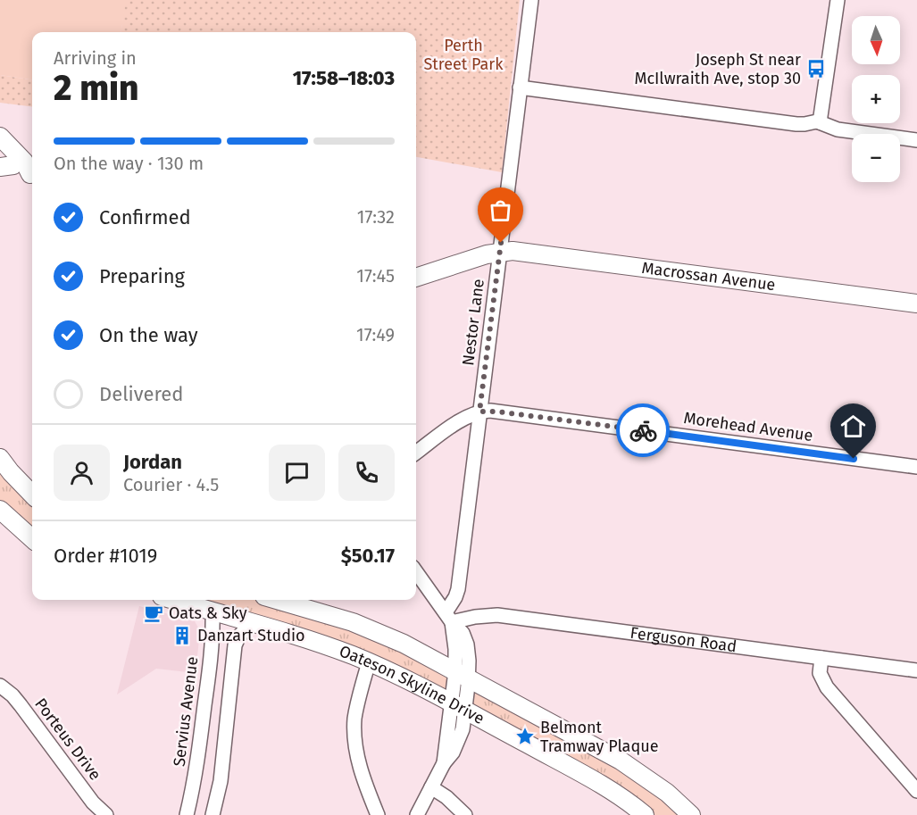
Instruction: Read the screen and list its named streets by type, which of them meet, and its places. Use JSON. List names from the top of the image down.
{
  "streets": {
    "main road": ["Macrossan Avenue", "Oateson Skyline Drive"],
    "street": [
      "Nestor Lane",
      "Morehead Avenue",
      "Ferguson Road",
      "Servius Avenue",
      "Porteus Drive"
    ]
  },
  "crossings": [
    ["Macrossan Avenue", "Nestor Lane"],
    ["Nestor Lane", "Morehead Avenue"],
    ["Nestor Lane", "Ferguson Road"],
    ["Oateson Skyline Drive", "Servius Avenue"]
  ],
  "parks": ["Perth Street Park"],
  "places": {
    "bus stop": ["Joseph St near McIlwraith Ave, stop 30"],
    "cafe": ["Oats & Sky"],
    "building": ["Danzart Studio"],
    "place": ["Belmont Tramway Plaque"]
  },
  "north": "bottom",
  "page": {
    "map_buttons": ["+", "−"],
    "heading": ["2 min", "Arriving in", "17:58–18:03"],
    "panel": [
      "Jordan",
      "Courier · 4.5",
      "Order #1019",
      "$50.17"
    ],
    "bar": "On the way · 130 m",
    "list": [
      ["Confirmed", "17:32"],
      ["Preparing", "17:45"],
      ["On the way", "17:49"],
      "Delivered"
    ]
  }
}
